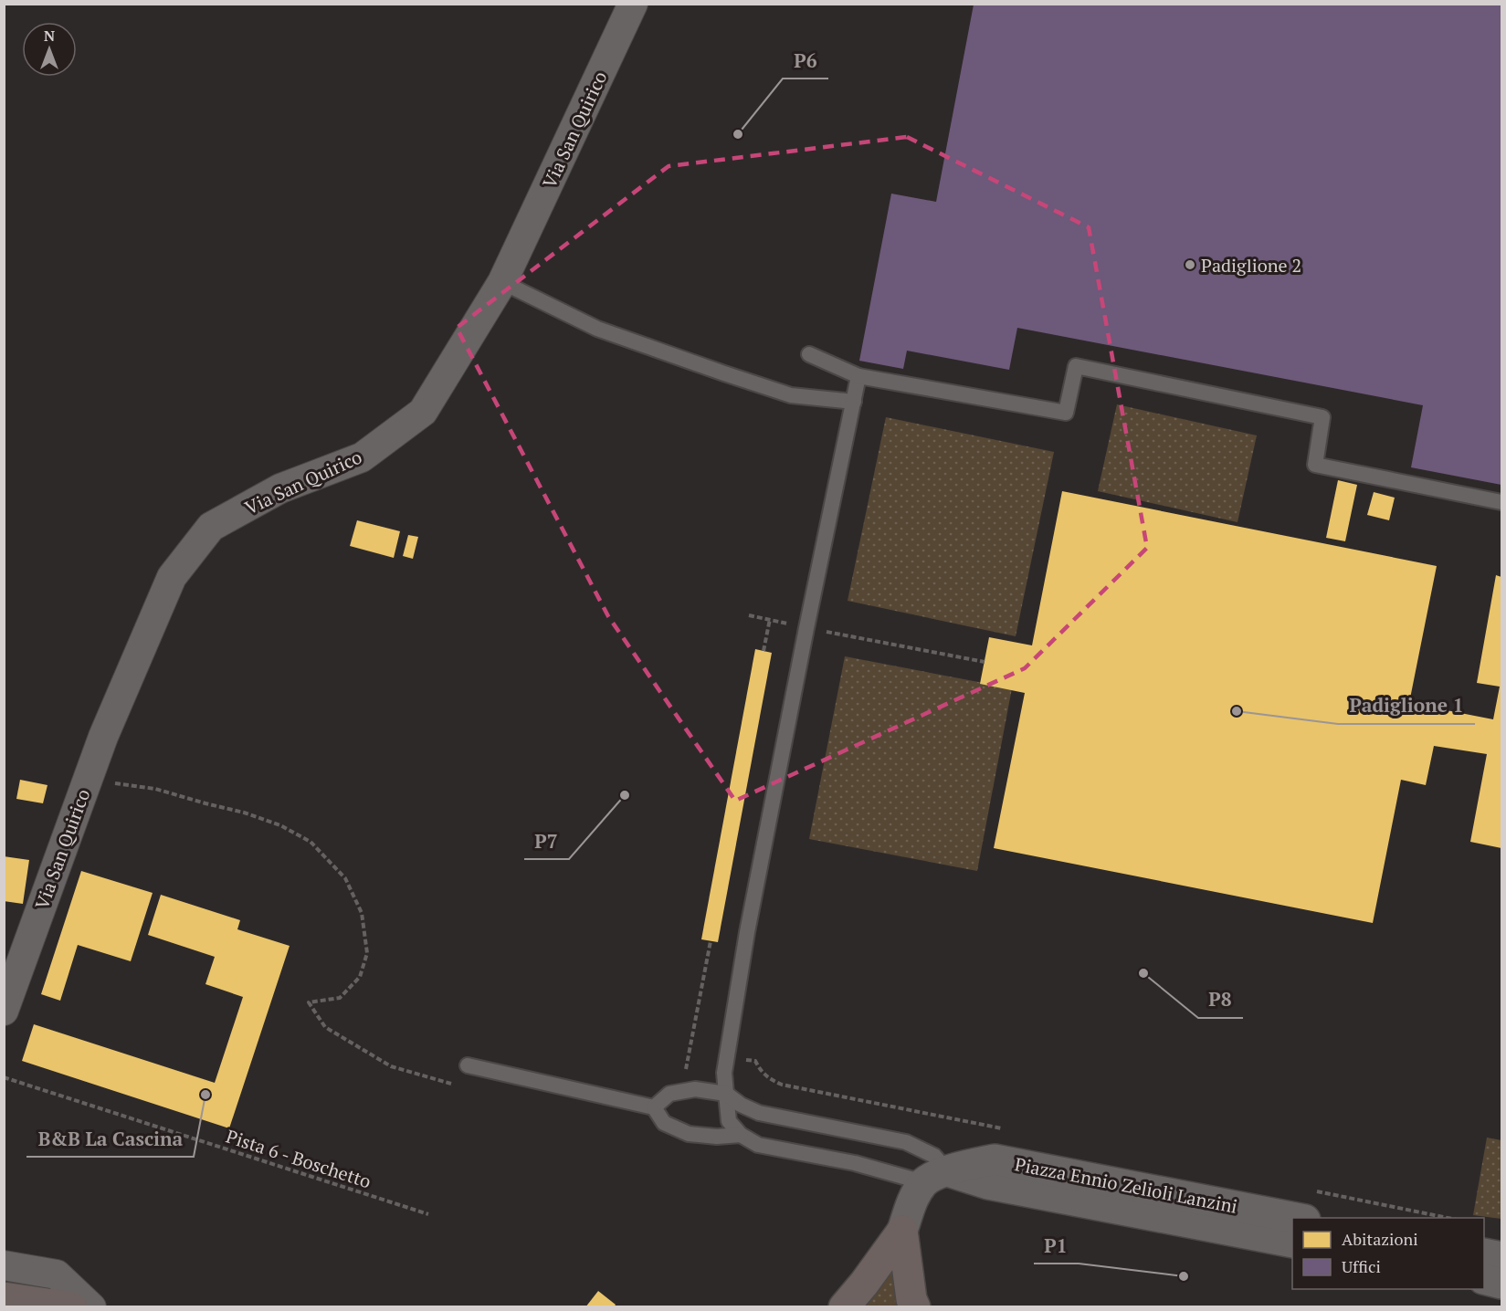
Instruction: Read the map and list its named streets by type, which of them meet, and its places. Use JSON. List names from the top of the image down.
{
  "streets": {
    "street": ["Via San Quirico", "Piazza Ennio Zelioli Lanzini"],
    "path": ["Pista 6 - Boschetto"]
  },
  "places": [
    "P6",
    "Padiglione 2",
    "Padiglione 1",
    "P7",
    "P8",
    "B&B La Cascina",
    "P1"
  ],
  "legend": ["Abitazioni", "Uffici"],
  "north": "top"
}
